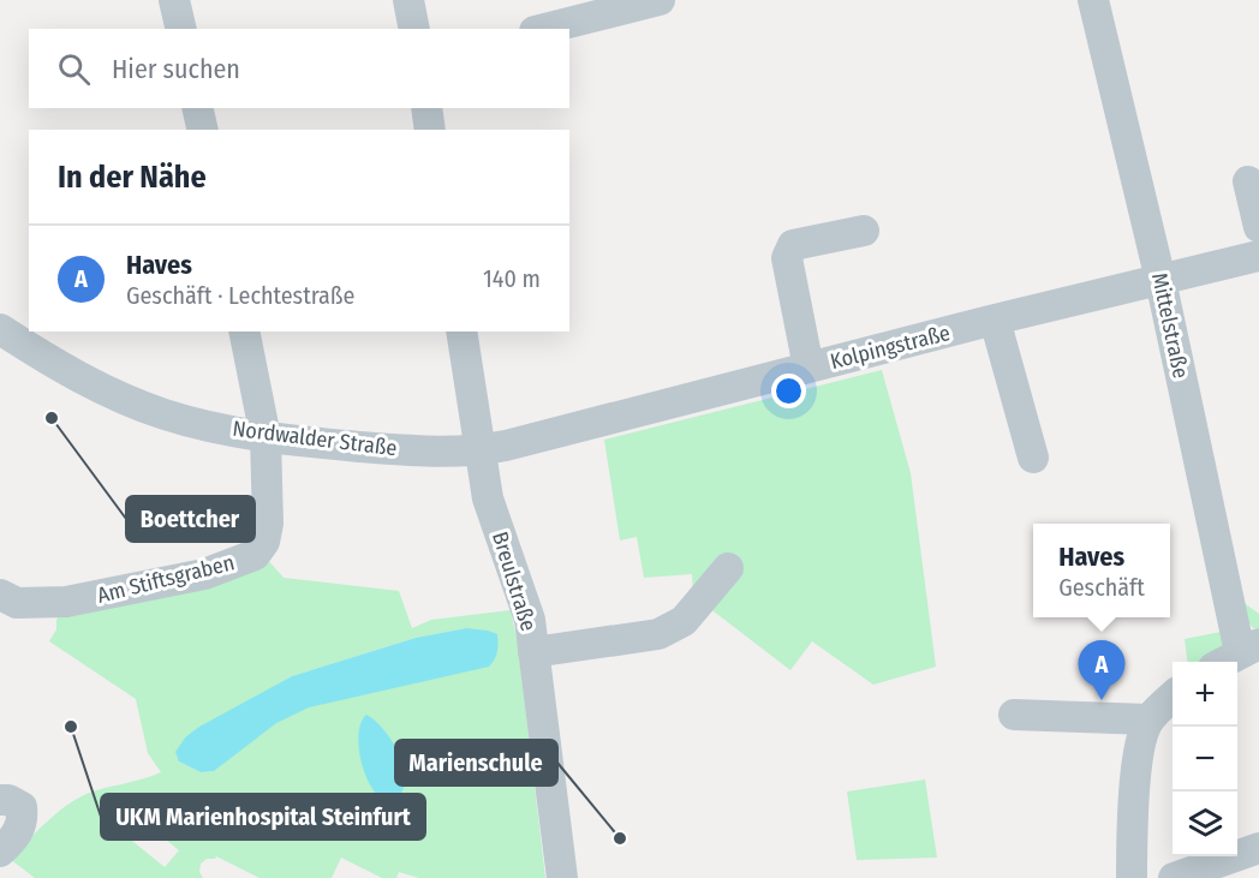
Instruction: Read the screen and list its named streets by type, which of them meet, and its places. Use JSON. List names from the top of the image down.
{
  "streets": {
    "street": [
      "Mittelstraße",
      "Kolpingstraße",
      "Nordwalder Straße",
      "Am Stiftsgraben",
      "Breulstraße"
    ]
  },
  "crossings": [
    ["Mittelstraße", "Kolpingstraße"],
    ["Kolpingstraße", "Nordwalder Straße"],
    ["Kolpingstraße", "Breulstraße"],
    ["Nordwalder Straße", "Am Stiftsgraben"],
    ["Nordwalder Straße", "Breulstraße"]
  ],
  "places": ["Boettcher", "UKM Marienhospital Steinfurt", "Marienschule"],
  "page": {
    "search": "Hier suchen",
    "heading": "In der Nähe",
    "list": [
      {
        "mark": "A",
        "name": "Haves",
        "note": "Geschäft · Lechtestraße",
        "value": "140 m"
      }
    ],
    "popup": ["Haves", "Geschäft"],
    "pins": "A",
    "map_buttons": ["+", "−"]
  }
}
